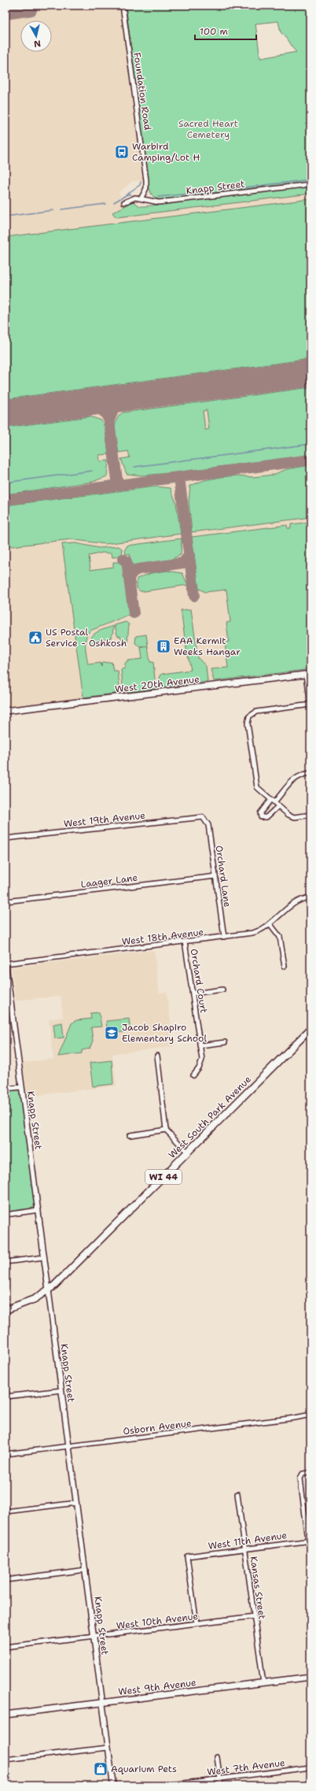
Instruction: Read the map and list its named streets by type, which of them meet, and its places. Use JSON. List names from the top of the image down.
{
  "streets": {
    "main road": [
      "West 20th Avenue",
      "West South Park Avenue",
      "WI 44",
      "West 9th Avenue"
    ],
    "street": [
      "Foundation Road",
      "Knapp Street",
      "West 19th Avenue",
      "Orchard Lane",
      "Laager Lane",
      "West 18th Avenue",
      "Orchard Court",
      "Osborn Avenue",
      "West 11th Avenue",
      "Kansas Street",
      "West 10th Avenue",
      "West 7th Avenue"
    ]
  },
  "crossings": [
    ["Foundation Road", "Knapp Street"],
    ["Knapp Street", "West 18th Avenue"],
    ["Knapp Street", "West South Park Avenue"],
    ["Knapp Street", "Osborn Avenue"],
    ["Knapp Street", "West 10th Avenue"],
    ["Knapp Street", "West 9th Avenue"],
    ["West 19th Avenue", "Orchard Lane"],
    ["Orchard Lane", "Laager Lane"],
    ["Orchard Lane", "West 18th Avenue"],
    ["West 18th Avenue", "Orchard Court"],
    ["West 11th Avenue", "Kansas Street"],
    ["West 11th Avenue", "West 10th Avenue"],
    ["Kansas Street", "West 10th Avenue"],
    ["Kansas Street", "West 9th Avenue"]
  ],
  "parks": ["Sacred Heart Cemetery"],
  "places": {
    "bus stop": ["Warbird Camping/Lot H"],
    "public building": ["US Postal Service - Oshkosh"],
    "building": ["EAA Kermit Weeks Hangar"],
    "school or university": ["Jacob Shapiro Elementary School"],
    "shop": ["Aquarium Pets"]
  },
  "scale_bar": "100 m",
  "north": "bottom"
}
